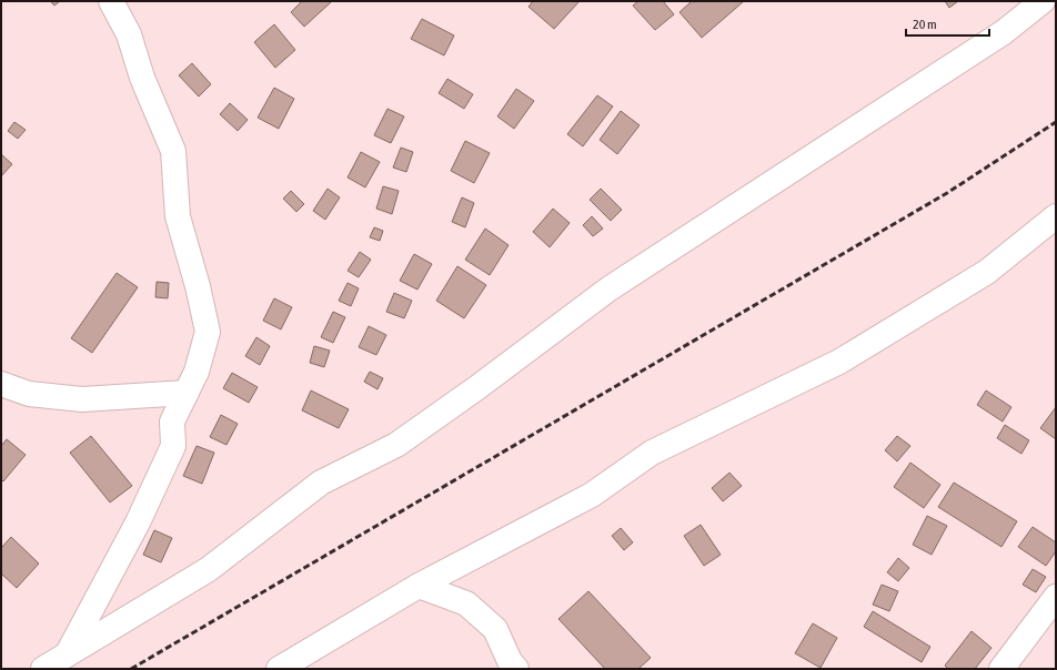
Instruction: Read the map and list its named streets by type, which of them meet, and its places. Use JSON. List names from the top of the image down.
{
  "scale_bar": "20 m"
}
